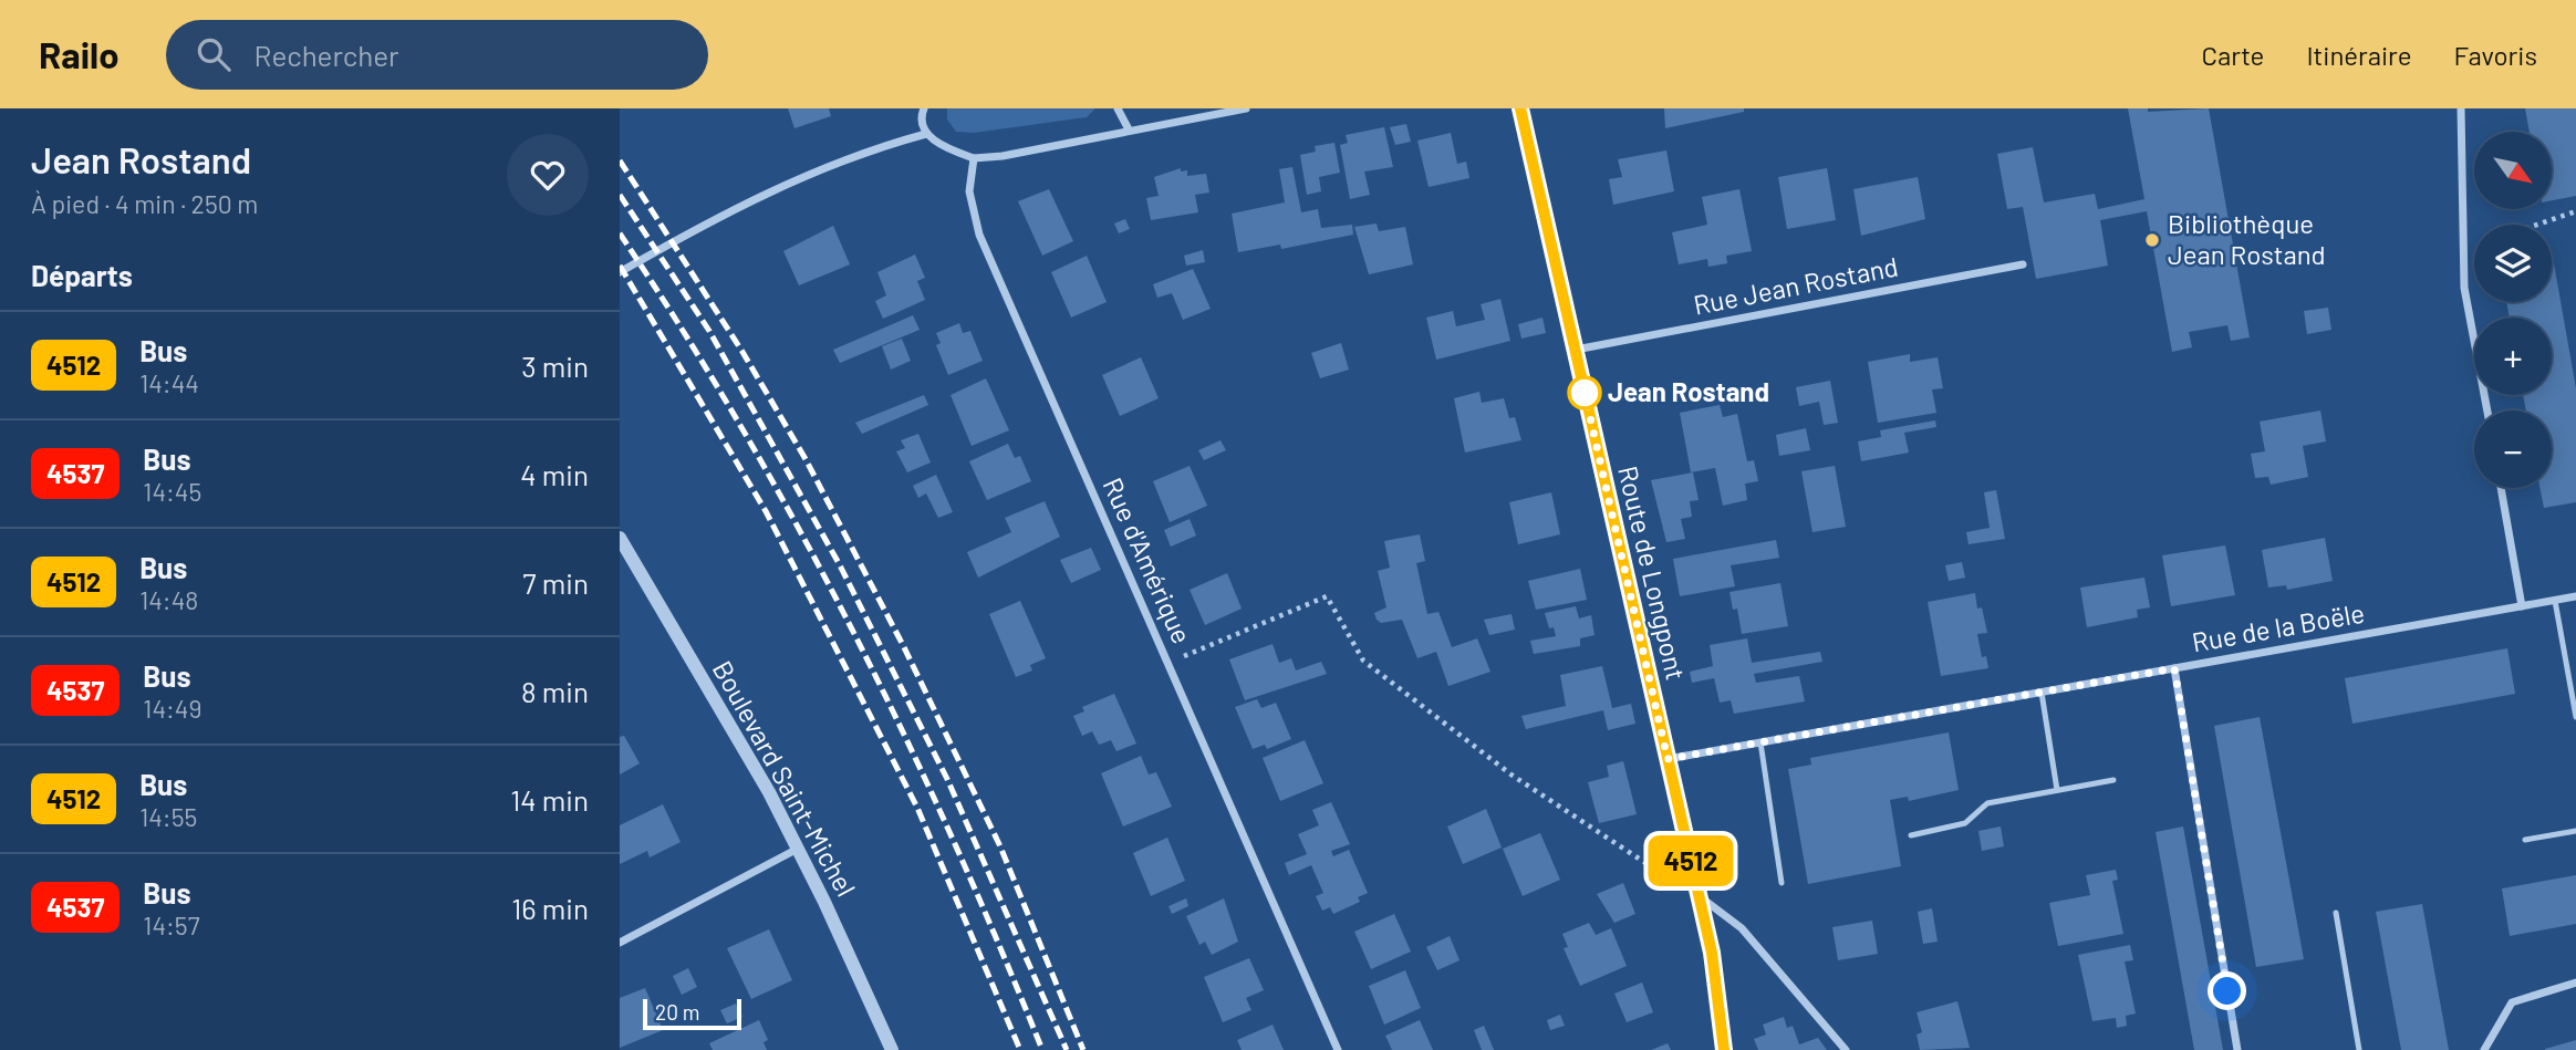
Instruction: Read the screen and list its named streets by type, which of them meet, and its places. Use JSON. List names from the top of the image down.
{
  "streets": {
    "main road": ["Route de Longpont"],
    "street": [
      "Rue Jean Rostand",
      "Rue d'Amérique",
      "Rue de la Boële",
      "Boulevard Saint-Michel"
    ]
  },
  "crossings": [
    ["Rue Jean Rostand", "Route de Longpont"],
    ["Route de Longpont", "Rue de la Boële"]
  ],
  "places": ["Bibliothèque Jean Rostand", "Jean Rostand"],
  "lines": ["bus line 4512"],
  "scale_bar": "20 m",
  "north": "bottom right",
  "page": {
    "header": "Railo",
    "search": "Rechercher",
    "nav": ["Carte", "Itinéraire", "Favoris"],
    "heading": [
      ["Jean Rostand", "À pied · 4 min · 250 m"],
      "Départs"
    ],
    "on_map": "4512",
    "map_buttons": ["+", "−"],
    "list": [
      {
        "mark": "4512",
        "name": "Bus",
        "note": "14:44",
        "value": "3 min"
      },
      {
        "mark": "4537",
        "name": "Bus",
        "note": "14:45",
        "value": "4 min"
      },
      {
        "mark": "4512",
        "name": "Bus",
        "note": "14:48",
        "value": "7 min"
      },
      {
        "mark": "4537",
        "name": "Bus",
        "note": "14:49",
        "value": "8 min"
      },
      {
        "mark": "4512",
        "name": "Bus",
        "note": "14:55",
        "value": "14 min"
      },
      {
        "mark": "4537",
        "name": "Bus",
        "note": "14:57",
        "value": "16 min"
      }
    ],
    "scale": "20 m"
  }
}
